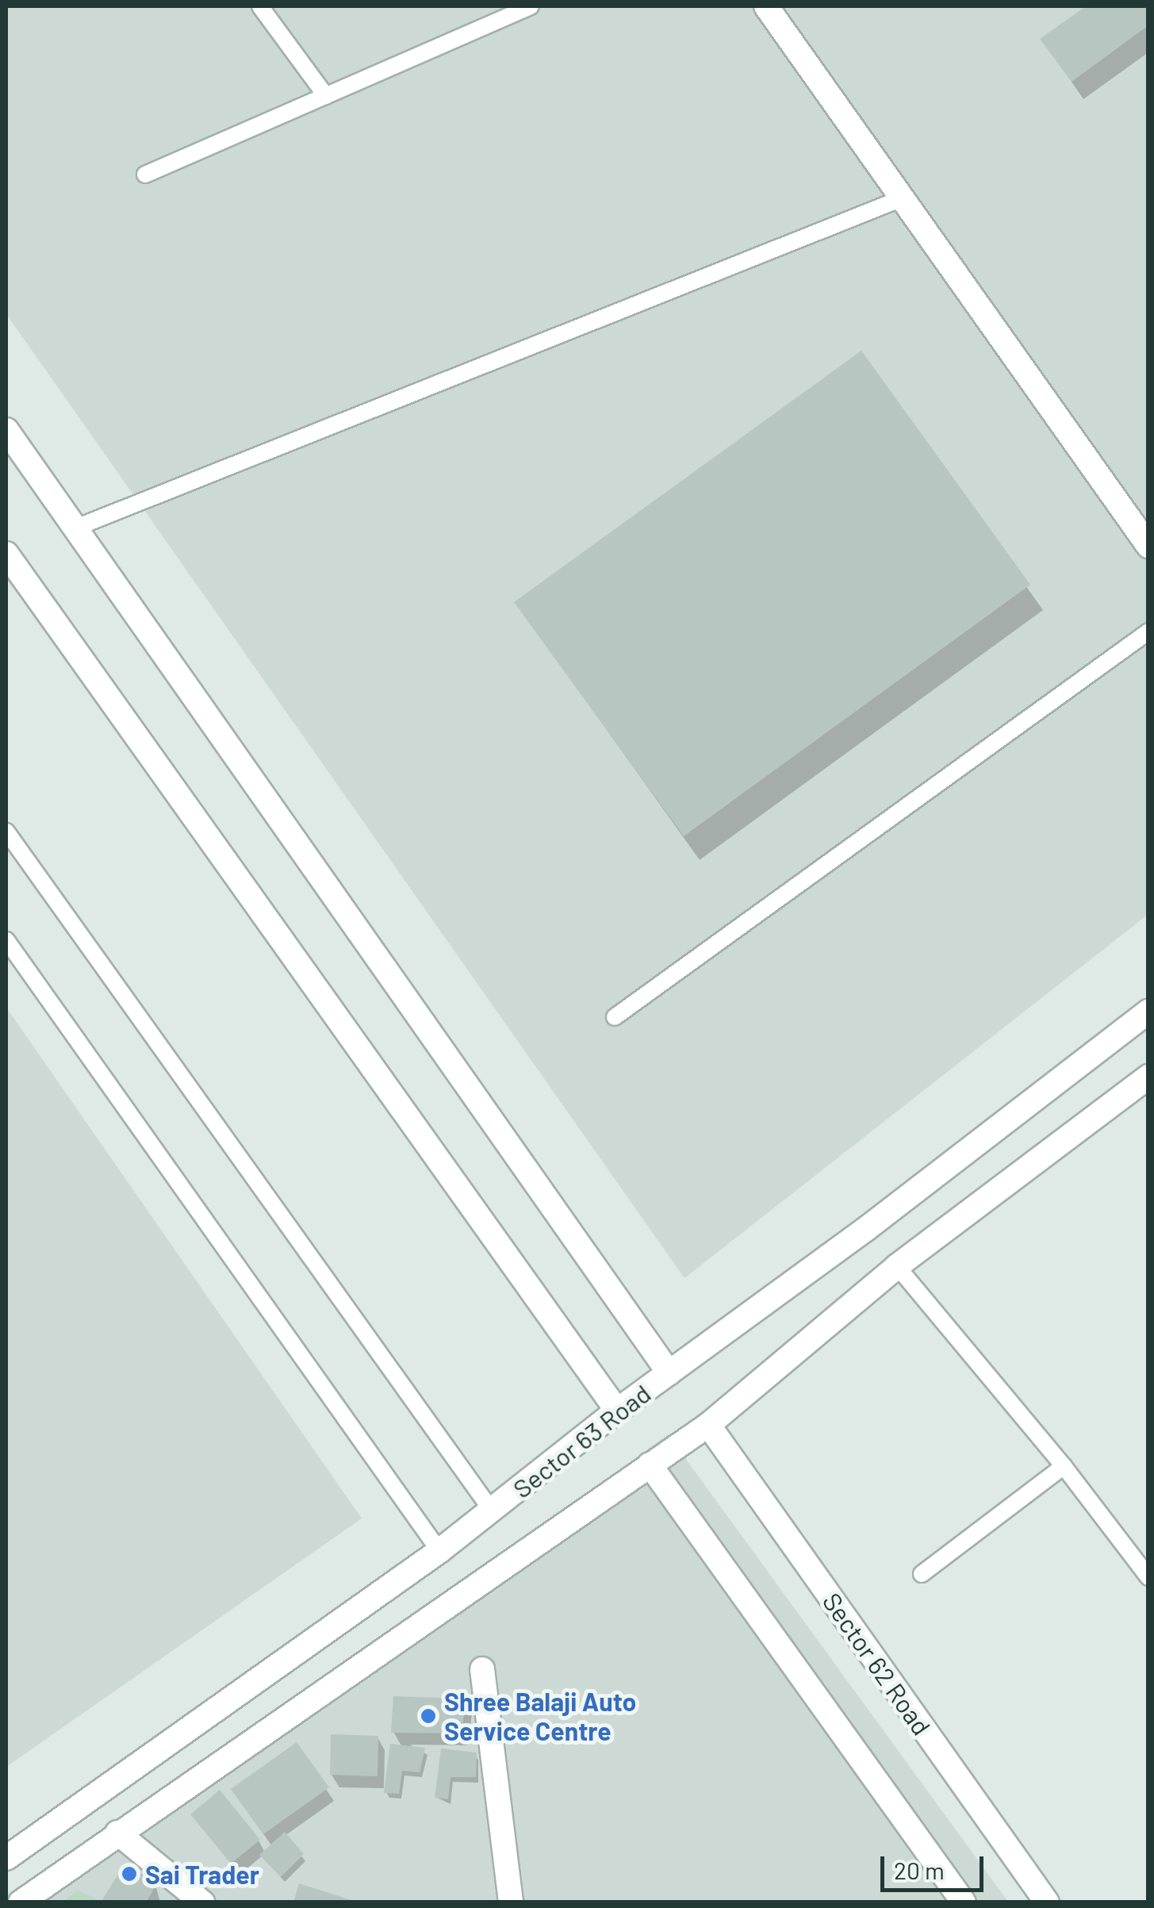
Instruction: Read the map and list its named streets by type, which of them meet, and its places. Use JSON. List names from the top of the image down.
{
  "streets": {
    "street": ["Sector 63 Road", "Sector 62 Road"]
  },
  "places": ["Shree Balaji Auto Service Centre", "Sai Trader"],
  "scale_bar": "20 m"
}
